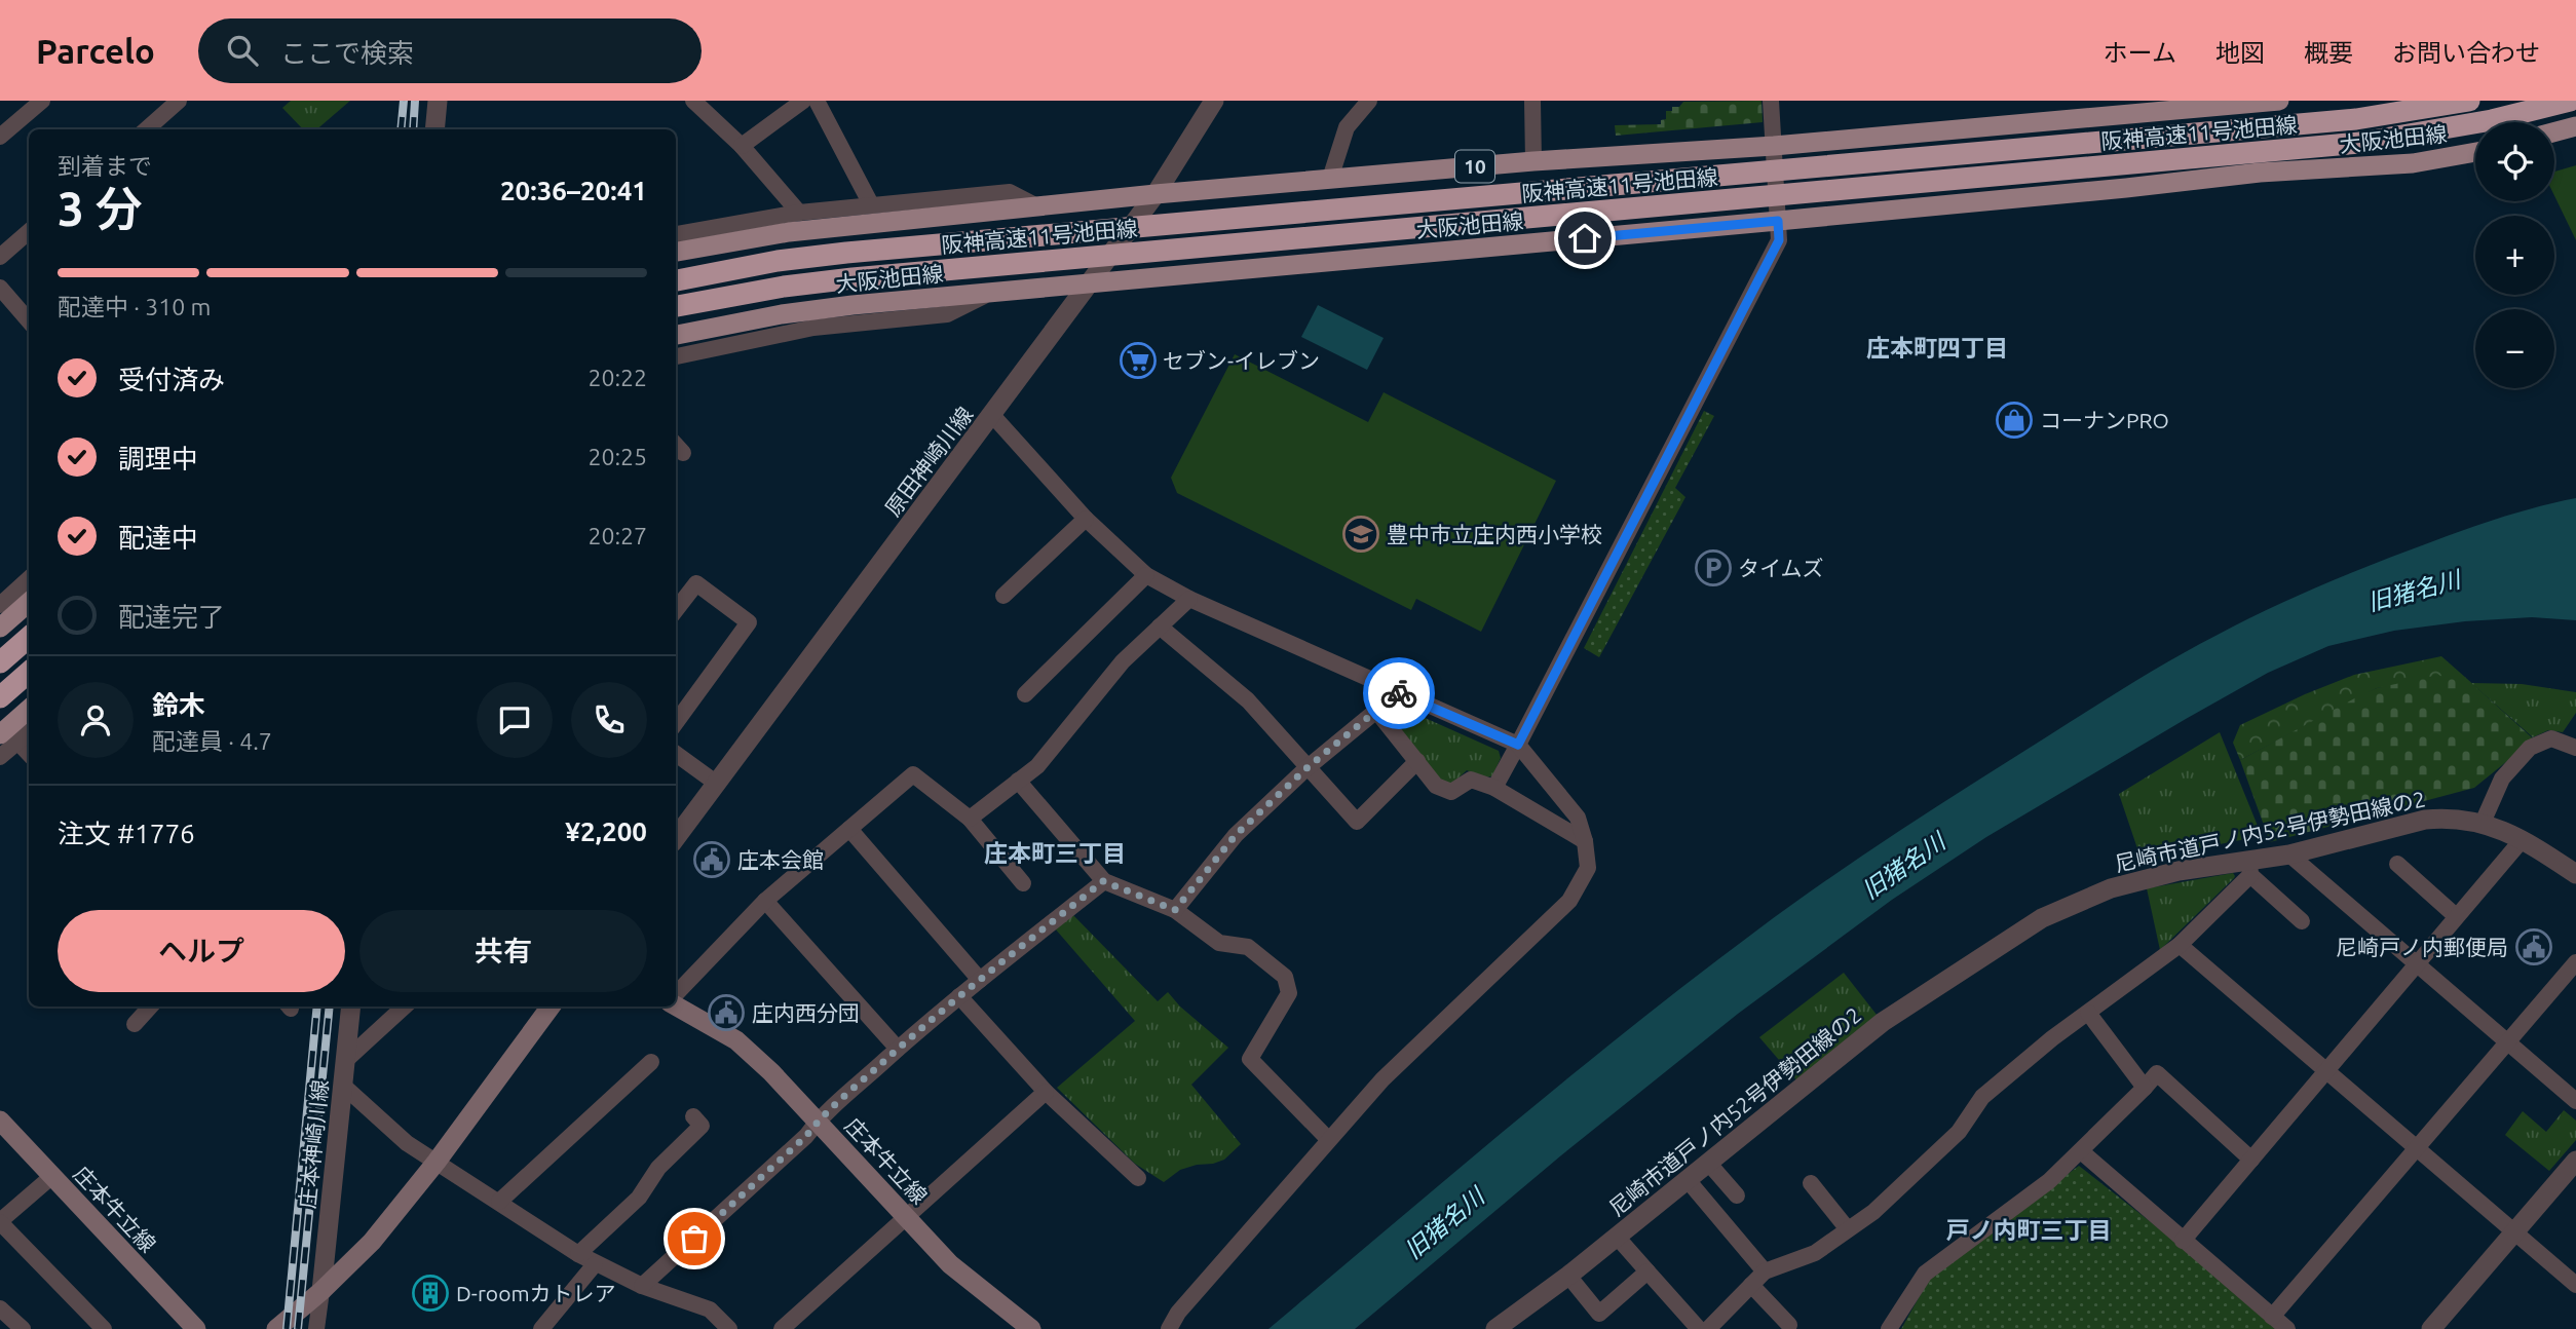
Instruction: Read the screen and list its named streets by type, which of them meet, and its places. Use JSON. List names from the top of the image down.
{
  "streets": {
    "highway": ["阪神高速11号池田線"],
    "main road": ["大阪池田線", "10", "庄本牛立線"],
    "street": ["原田神崎川線", "尼崎市道戸ノ内52号伊勢田線の2", "庄本神崎川線"]
  },
  "crossings": [
    ["大阪池田線", "原田神崎川線"],
    ["10", "原田神崎川線"]
  ],
  "districts": ["庄本町四丁目", "庄本町三丁目", "戸ノ内町三丁目"],
  "water": ["旧猪名川"],
  "places": {
    "supermarket": ["セブン-イレブン"],
    "shop": ["コーナンPRO"],
    "school or university": ["豊中市立庄内西小学校"],
    "parking": ["タイムズ"],
    "public building": ["庄本会館", "尼崎戸ノ内郵便局", "庄内西分団"],
    "building": ["D-roomカトレア"]
  },
  "page": {
    "header": "Parcelo",
    "search": "ここで検索",
    "nav": [
      "ホーム",
      "地図",
      "概要",
      "お問い合わせ"
    ],
    "map_buttons": ["+", "−"],
    "heading": ["3 分", "到着まで", "20:36–20:41"],
    "panel": [
      "鈴木",
      "配達員 · 4.7",
      "注文 #1776",
      "¥2,200"
    ],
    "bar": "配達中 · 310 m",
    "list": [
      ["受付済み", "20:22"],
      ["調理中", "20:25"],
      ["配達中", "20:27"],
      "配達完了"
    ],
    "buttons": ["ヘルプ", "共有"]
  }
}
